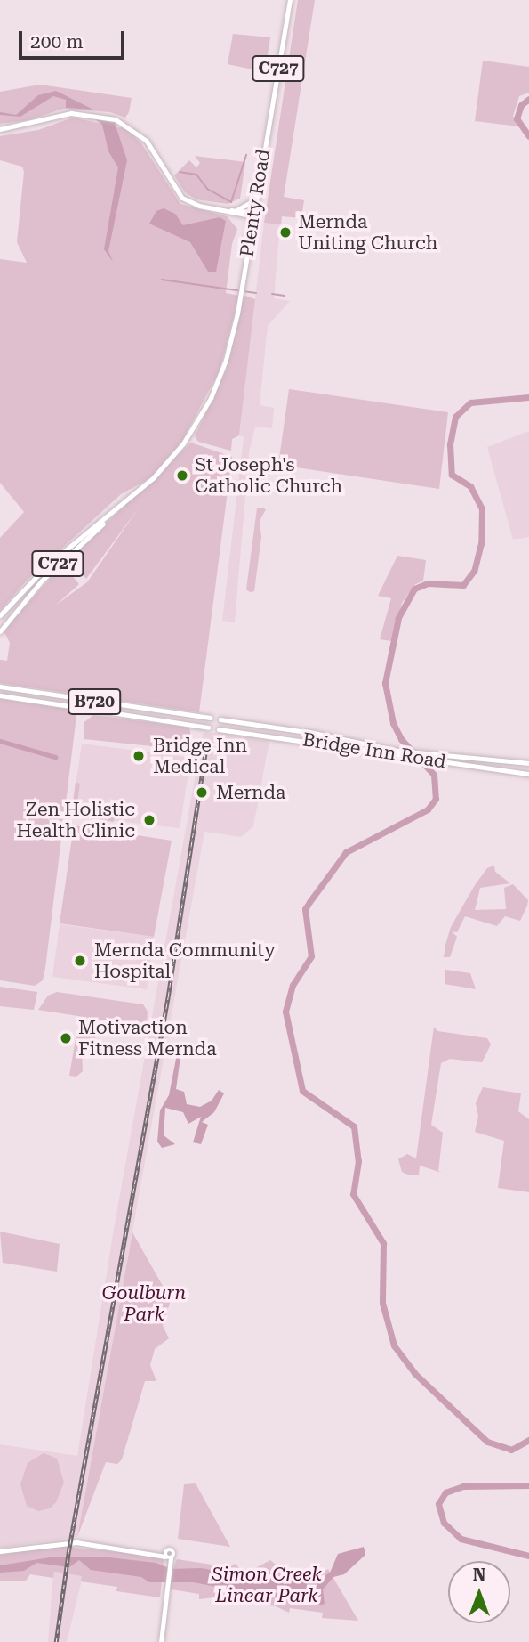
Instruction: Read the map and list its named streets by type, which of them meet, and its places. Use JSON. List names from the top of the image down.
{
  "streets": {
    "main road": [
      "C727",
      "Plenty Road",
      "B720",
      "Bridge Inn Road"
    ]
  },
  "parks": ["Goulburn Park", "Simon Creek Linear Park"],
  "places": [
    "Mernda Uniting Church",
    "St Joseph's Catholic Church",
    "Bridge Inn Medical",
    "Mernda",
    "Zen Holistic Health Clinic",
    "Mernda Community Hospital",
    "Motivaction Fitness Mernda"
  ],
  "scale_bar": "200 m",
  "north": "top"
}
